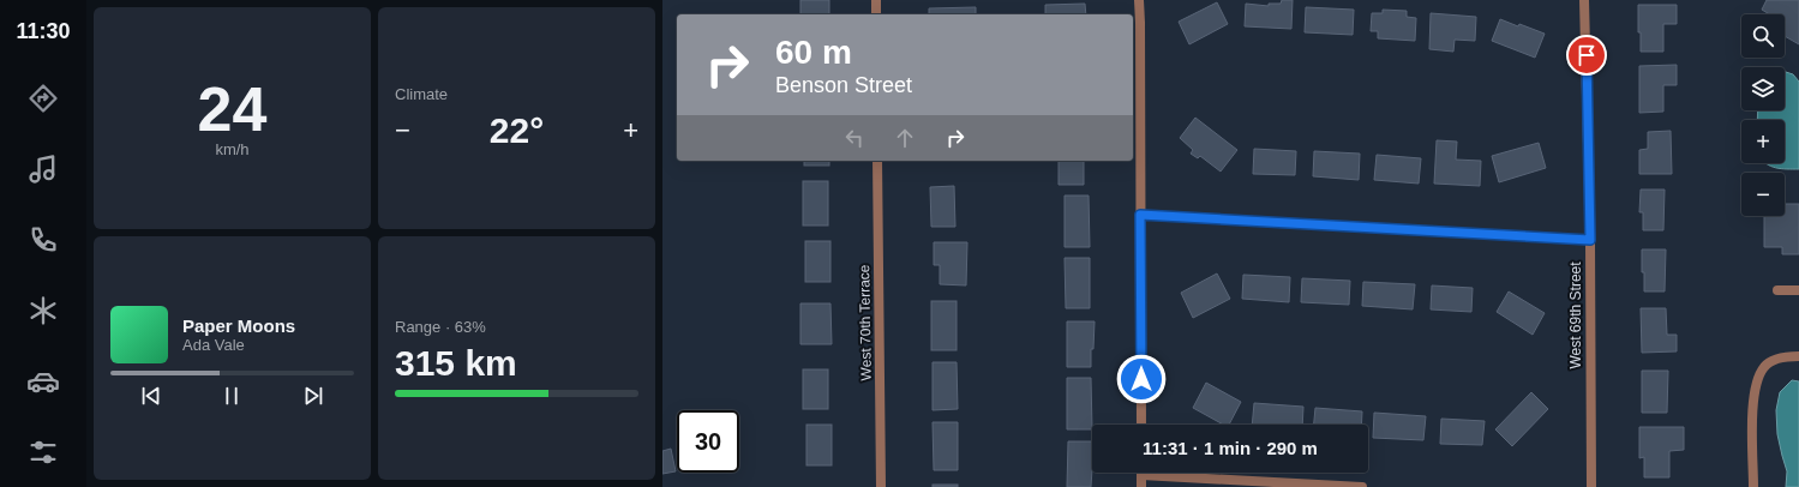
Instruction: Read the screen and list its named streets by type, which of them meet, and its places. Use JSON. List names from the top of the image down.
{
  "streets": {
    "street": ["West 69th Street", "West 70th Terrace"]
  },
  "page": {
    "tabs": "11:30",
    "tile": [
      ["24", "km/h"],
      "Climate",
      ["Range · 63%", "315 km"]
    ],
    "map_buttons": ["+", "−"],
    "turn": ["60 m", "Benson Street"],
    "heat": ["−", "22°", "+"],
    "song": ["Paper Moons", "Ada Vale"],
    "limit": "30",
    "trip": "11:31 · 1 min · 290 m"
  }
}
